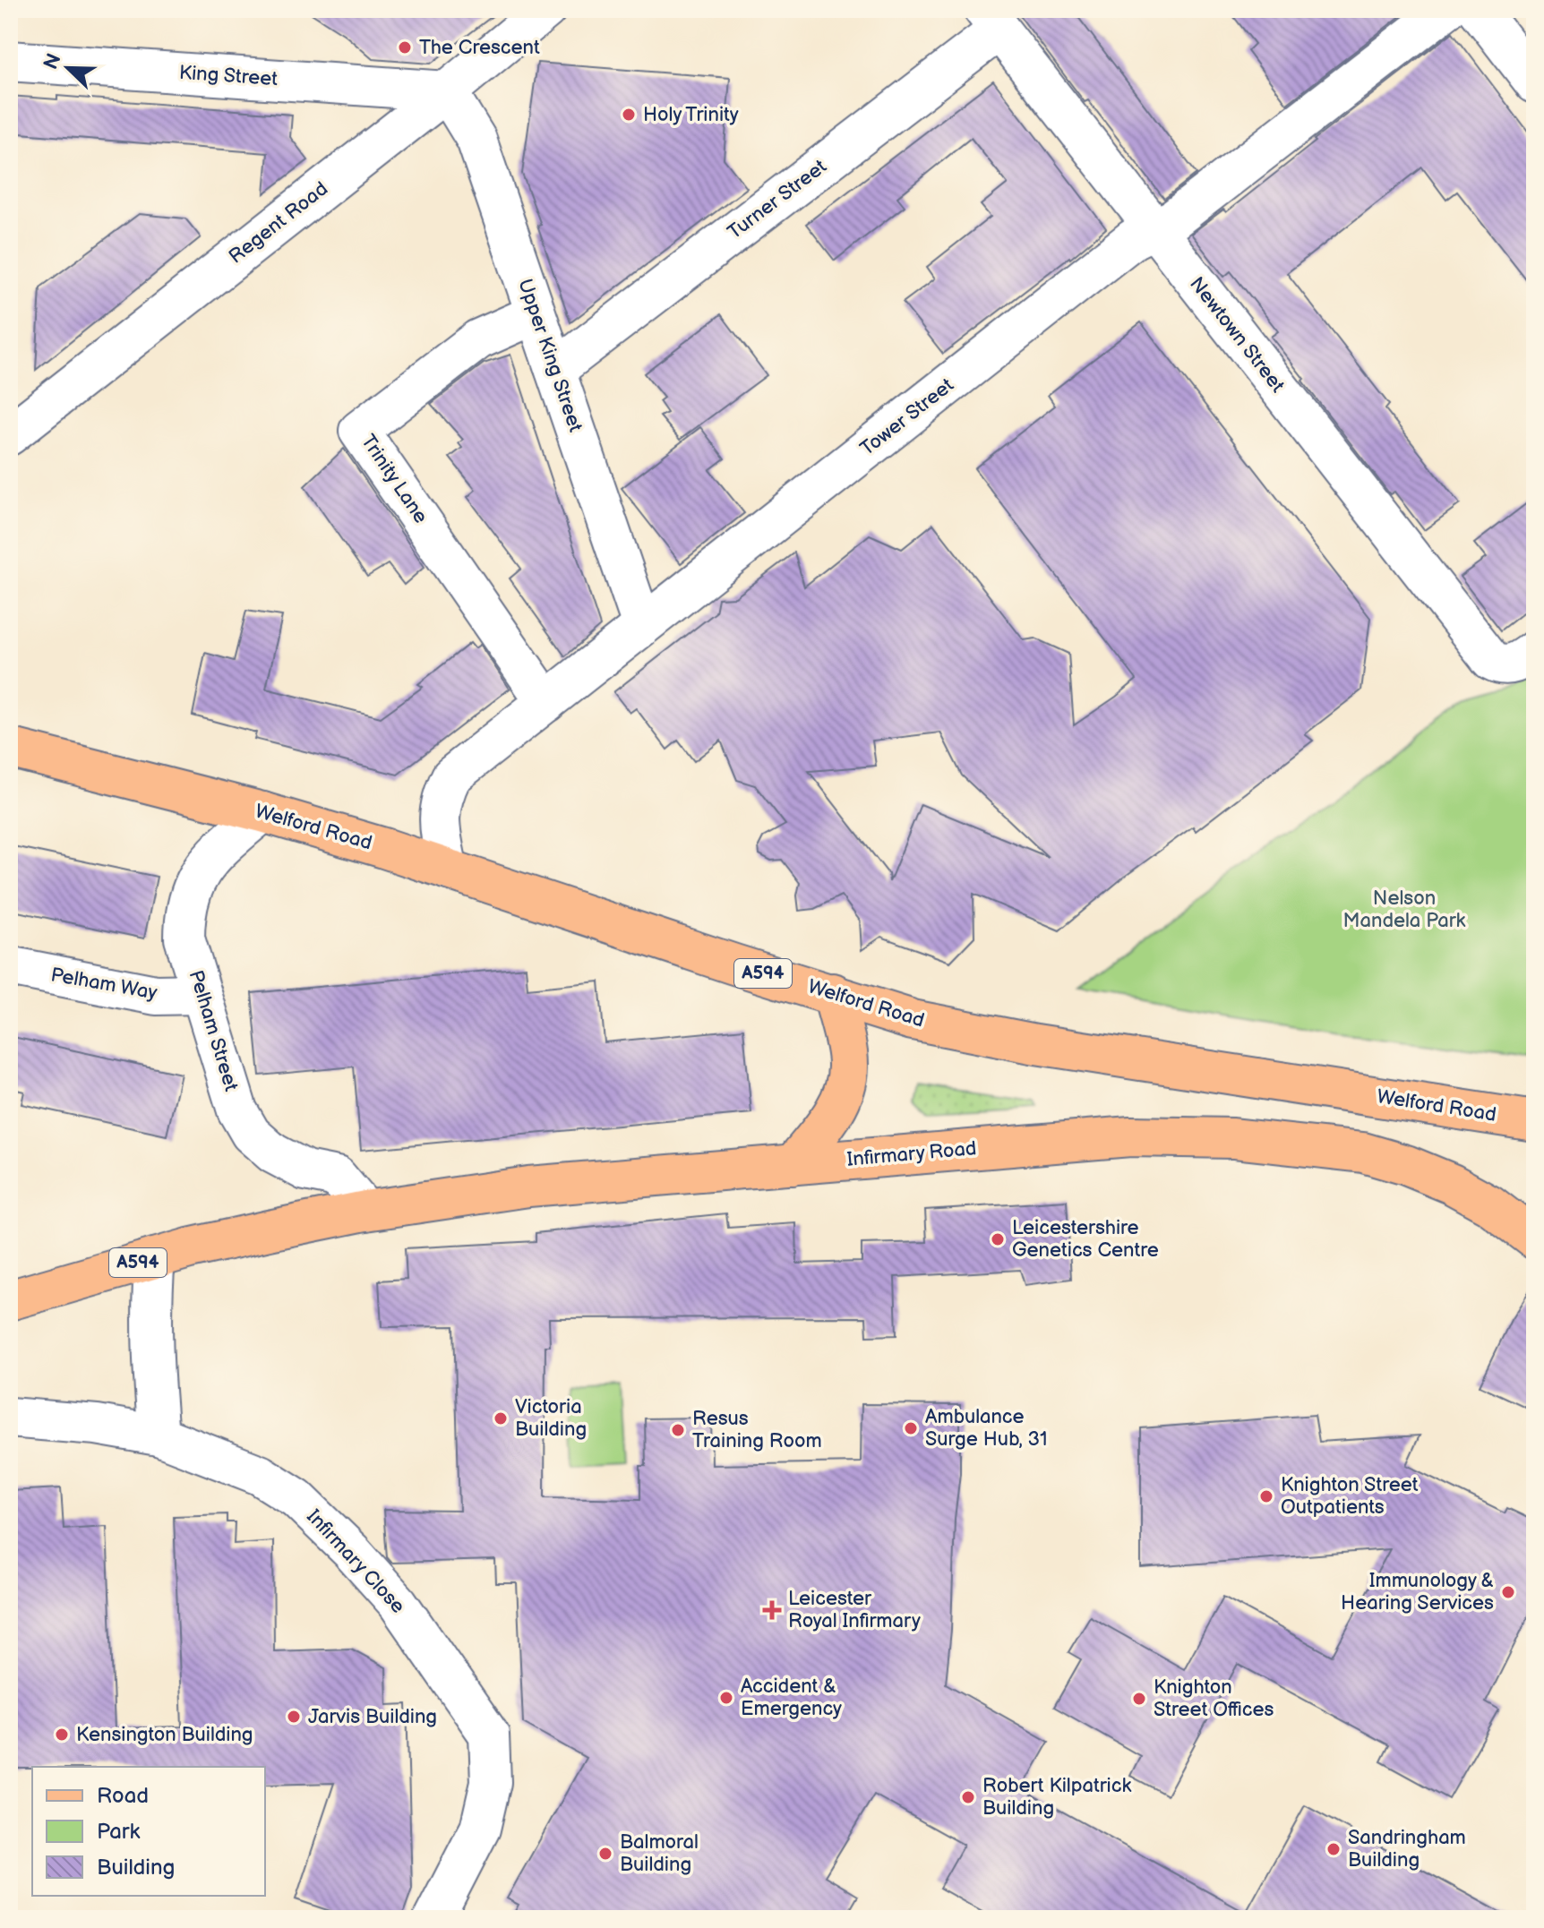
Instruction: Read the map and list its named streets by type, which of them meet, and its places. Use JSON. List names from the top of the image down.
{
  "streets": {
    "main road": ["Welford Road", "A594", "Infirmary Road"],
    "street": [
      "King Street",
      "Turner Street",
      "Regent Road",
      "Newtown Street",
      "Upper King Street",
      "Tower Street",
      "Trinity Lane",
      "Pelham Way",
      "Pelham Street",
      "Infirmary Close"
    ]
  },
  "crossings": [
    ["King Street", "Regent Road"],
    ["King Street", "Upper King Street"],
    ["Turner Street", "Newtown Street"],
    ["Turner Street", "Upper King Street"],
    ["Regent Road", "Upper King Street"],
    ["Newtown Street", "Tower Street"],
    ["Upper King Street", "Tower Street"],
    ["Upper King Street", "Trinity Lane"],
    ["Tower Street", "Trinity Lane"],
    ["Tower Street", "Welford Road"],
    ["Welford Road", "Pelham Street"],
    ["A594", "Infirmary Road"],
    ["Pelham Way", "Pelham Street"],
    ["Pelham Street", "Infirmary Road"]
  ],
  "parks": ["Nelson Mandela Park"],
  "places": {
    "other": [
      "The Crescent",
      "Holy Trinity",
      "Leicestershire Genetics Centre",
      "Victoria Building",
      "Ambulance Surge Hub, 31",
      "Resus Training Room",
      "Knighton Street Outpatients",
      "Immunology & Hearing Services",
      "Accident & Emergency",
      "Knighton Street Offices",
      "Jarvis Building",
      "Kensington Building",
      "Robert Kilpatrick Building",
      "Sandringham Building",
      "Balmoral Building"
    ],
    "health": ["Leicester Royal Infirmary"]
  },
  "legend": ["Road", "Park", "Building"],
  "north": "top left"
}
